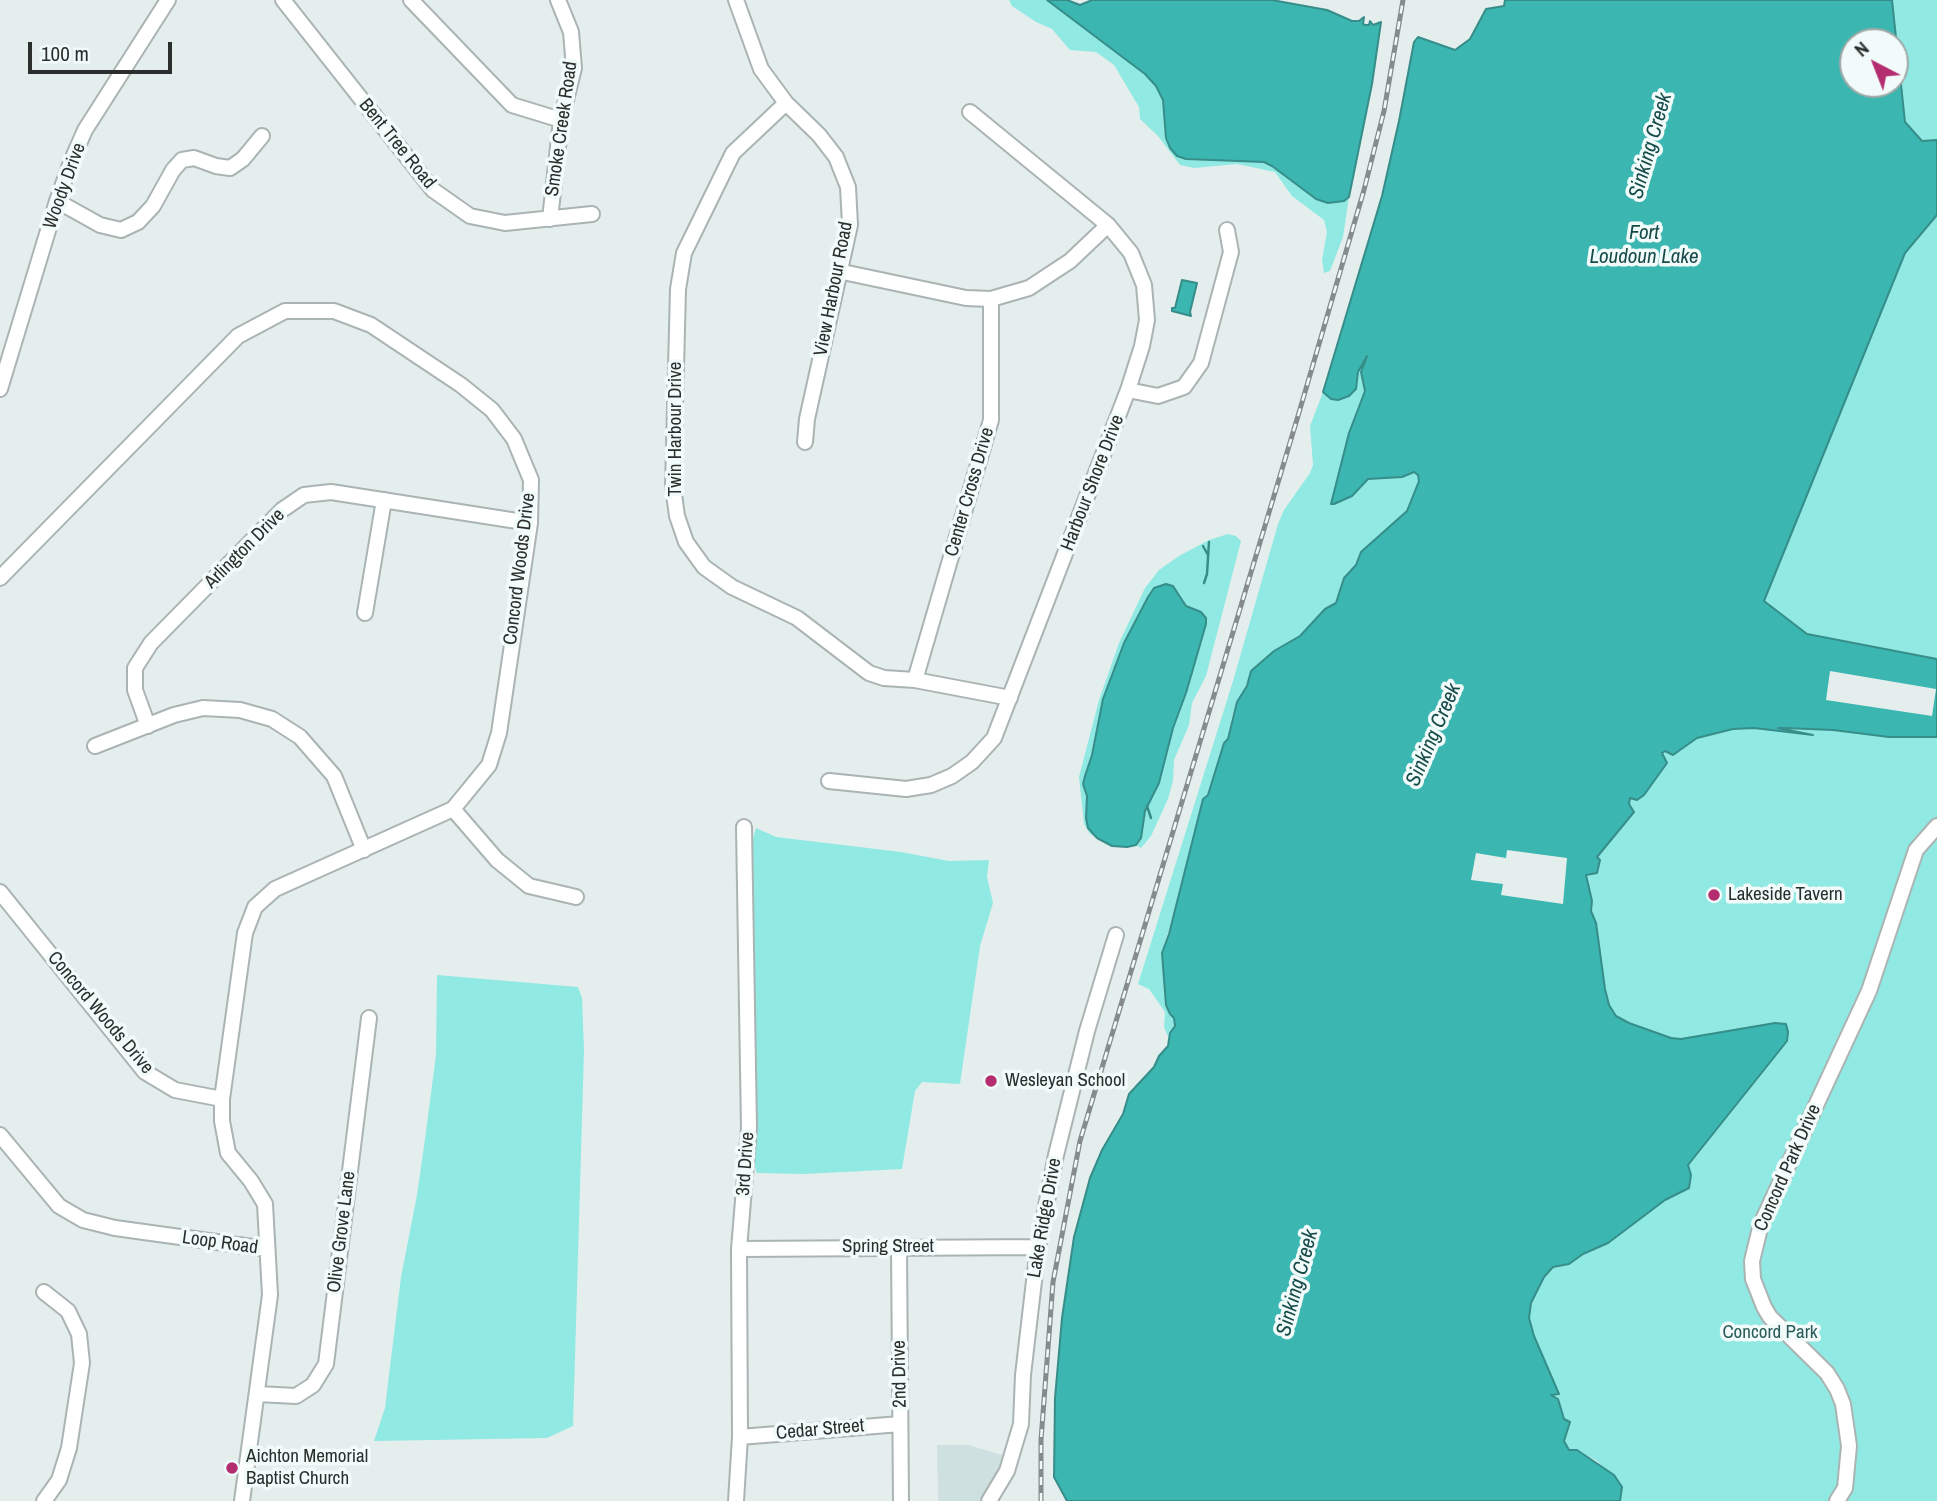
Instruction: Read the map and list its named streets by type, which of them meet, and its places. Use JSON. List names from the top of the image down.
{
  "streets": {
    "street": [
      "Smoke Creek Road",
      "Bent Tree Road",
      "Woody Drive",
      "View Harbour Road",
      "Twin Harbour Drive",
      "Harbour Shore Drive",
      "Center Cross Drive",
      "Arlington Drive",
      "Concord Woods Drive",
      "3rd Drive",
      "Concord Park Drive",
      "Lake Ridge Drive",
      "Olive Grove Lane",
      "Loop Road",
      "Spring Street",
      "2nd Drive",
      "Cedar Street"
    ]
  },
  "crossings": [
    ["Smoke Creek Road", "Bent Tree Road"],
    ["View Harbour Road", "Twin Harbour Drive"],
    ["Twin Harbour Drive", "Harbour Shore Drive"],
    ["Twin Harbour Drive", "Center Cross Drive"],
    ["Arlington Drive", "Concord Woods Drive"],
    ["Concord Woods Drive", "Loop Road"],
    ["3rd Drive", "Spring Street"],
    ["3rd Drive", "Cedar Street"],
    ["Lake Ridge Drive", "Spring Street"],
    ["Olive Grove Lane", "Loop Road"],
    ["Spring Street", "2nd Drive"],
    ["2nd Drive", "Cedar Street"]
  ],
  "water": ["Sinking Creek", "Fort Loudoun Lake"],
  "parks": ["Concord Park"],
  "places": ["Lakeside Tavern", "Wesleyan School", "Aichton Memorial Baptist Church"],
  "scale_bar": "100 m",
  "north": "top left"
}
